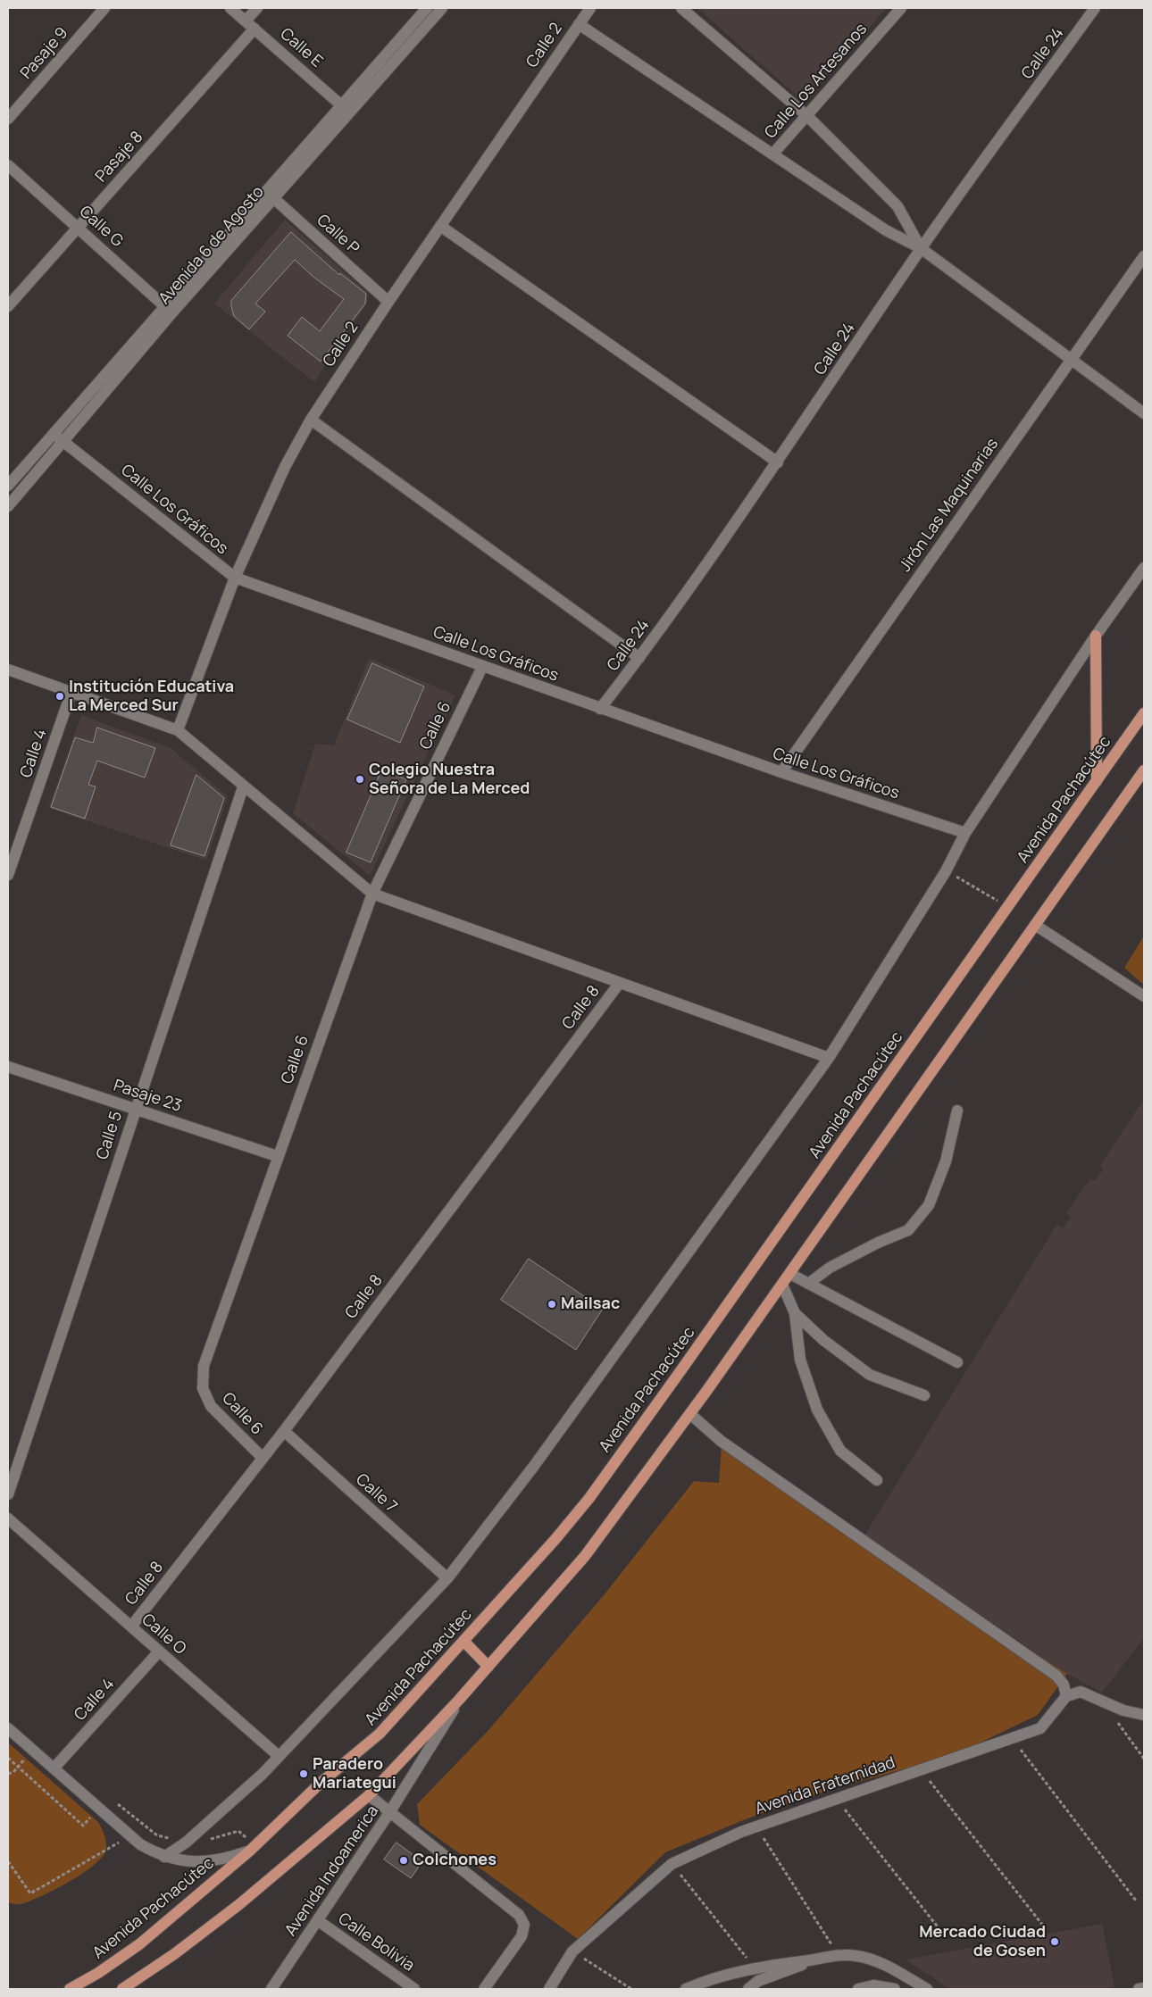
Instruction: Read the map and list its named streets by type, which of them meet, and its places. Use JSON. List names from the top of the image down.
{
  "streets": {
    "main road": ["Avenida Pachacútec"],
    "street": [
      "Calle 2",
      "Calle E",
      "Pasaje 9",
      "Calle 24",
      "Calle Los Artesanos",
      "Pasaje 8",
      "Calle G",
      "Calle P",
      "Avenida 6 de Agosto",
      "Jirón Las Maquinarias",
      "Calle Los Gráficos",
      "Calle 6",
      "Calle 4",
      "Calle 8",
      "Pasaje 23",
      "Calle 5",
      "Calle 7",
      "Calle O",
      "Avenida Fraternidad",
      "Avenida Indoamerica",
      "Calle Bolivia"
    ]
  },
  "crossings": [
    ["Calle 2", "Calle P"],
    ["Calle 2", "Calle Los Gráficos"],
    ["Calle E", "Pasaje 8"],
    ["Calle E", "Avenida 6 de Agosto"],
    ["Calle 24", "Calle Los Gráficos"],
    ["Pasaje 8", "Calle G"],
    ["Calle G", "Avenida 6 de Agosto"],
    ["Calle P", "Avenida 6 de Agosto"],
    ["Avenida 6 de Agosto", "Calle Los Gráficos"],
    ["Jirón Las Maquinarias", "Calle Los Gráficos"],
    ["Calle Los Gráficos", "Calle 6"],
    ["Calle Los Gráficos", "Avenida Pachacútec"],
    ["Calle 6", "Calle 8"],
    ["Calle 6", "Pasaje 23"],
    ["Calle 4", "Calle O"],
    ["Avenida Pachacútec", "Calle 7"],
    ["Avenida Pachacútec", "Calle O"],
    ["Calle 8", "Calle 7"],
    ["Calle 8", "Calle O"],
    ["Pasaje 23", "Calle 5"],
    ["Avenida Indoamerica", "Calle Bolivia"]
  ],
  "places": [
    "Institución Educativa La Merced Sur",
    "Colegio Nuestra Señora de La Merced",
    "Mailsac",
    "Paradero Mariategui",
    "Colchones",
    "Mercado Ciudad de Gosen"
  ]
}
